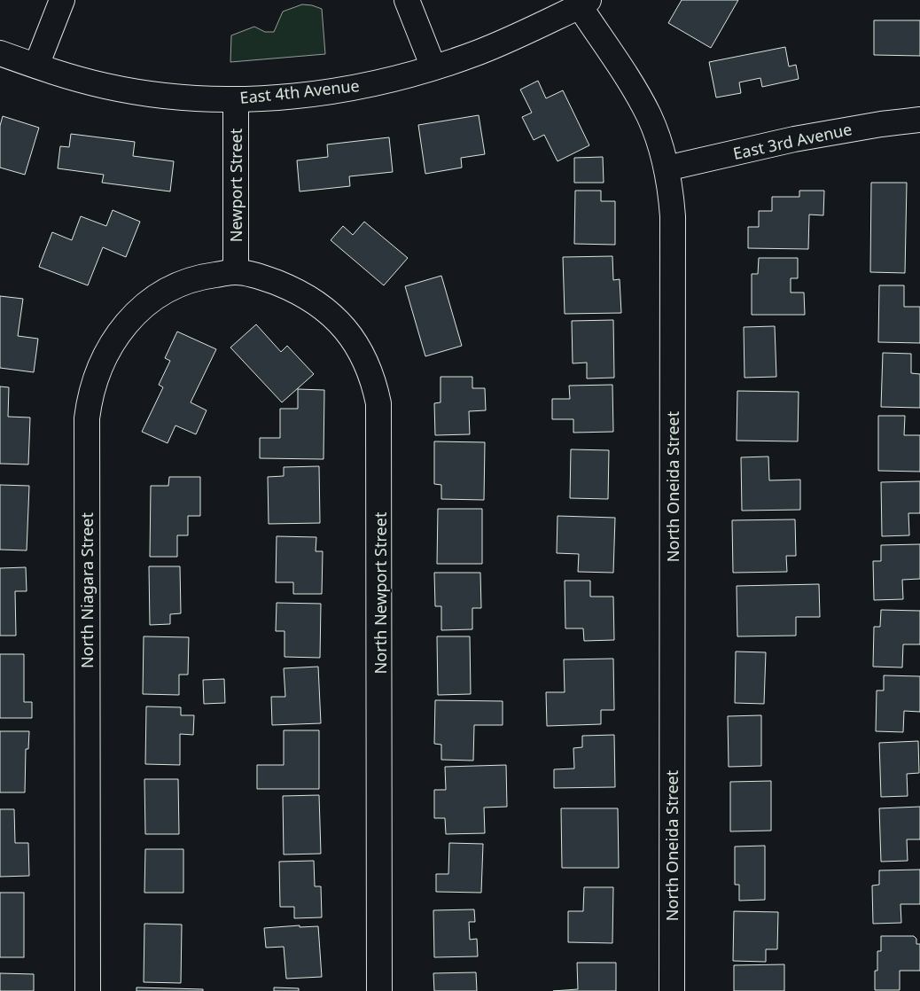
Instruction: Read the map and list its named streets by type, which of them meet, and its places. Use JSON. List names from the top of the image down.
{
  "streets": {
    "street": [
      "East 4th Avenue",
      "East 3rd Avenue",
      "Newport Street",
      "North Oneida Street",
      "North Niagara Street",
      "North Newport Street"
    ]
  },
  "crossings": [
    ["East 4th Avenue", "Newport Street"],
    ["East 4th Avenue", "North Oneida Street"],
    ["East 3rd Avenue", "North Oneida Street"],
    ["Newport Street", "North Niagara Street"],
    ["Newport Street", "North Newport Street"],
    ["North Niagara Street", "North Newport Street"]
  ]
}
